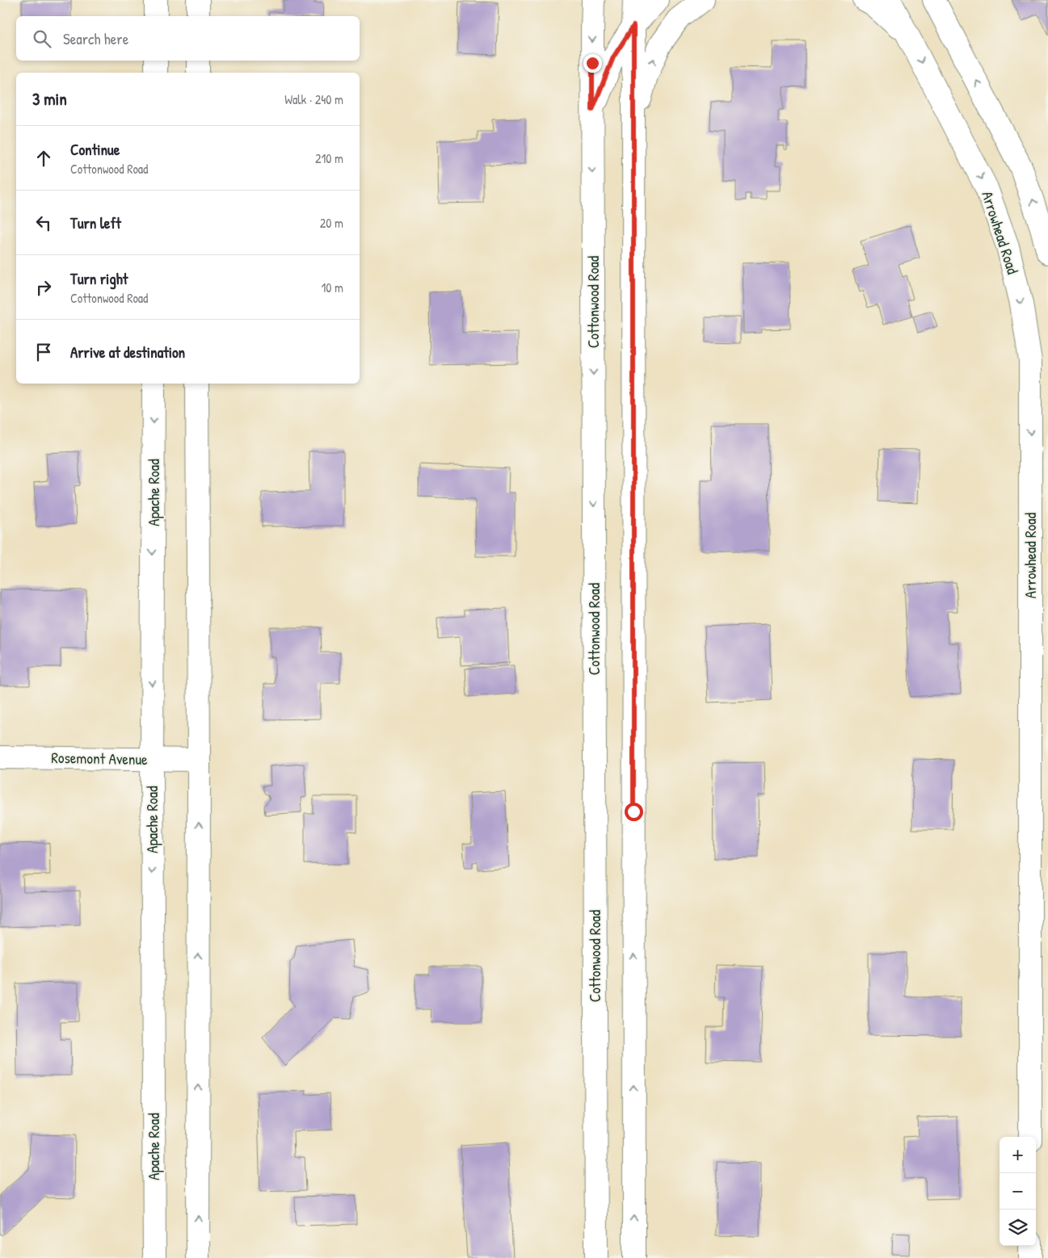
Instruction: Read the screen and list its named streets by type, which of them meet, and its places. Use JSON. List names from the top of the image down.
{
  "streets": {
    "street": [
      "Arrowhead Road",
      "Cottonwood Road",
      "Apache Road",
      "Rosemont Avenue"
    ]
  },
  "crossings": [
    ["Apache Road", "Rosemont Avenue"]
  ],
  "one_way": ["Arrowhead Road"],
  "page": {
    "search": "Search here",
    "heading": ["3 min", "Walk · 240 m"],
    "list": [
      ["Continue", "Cottonwood Road", "210 m"],
      ["Turn left", "20 m"],
      ["Turn right", "Cottonwood Road", "10 m"],
      "Arrive at destination"
    ],
    "map_buttons": ["+", "−"]
  }
}
